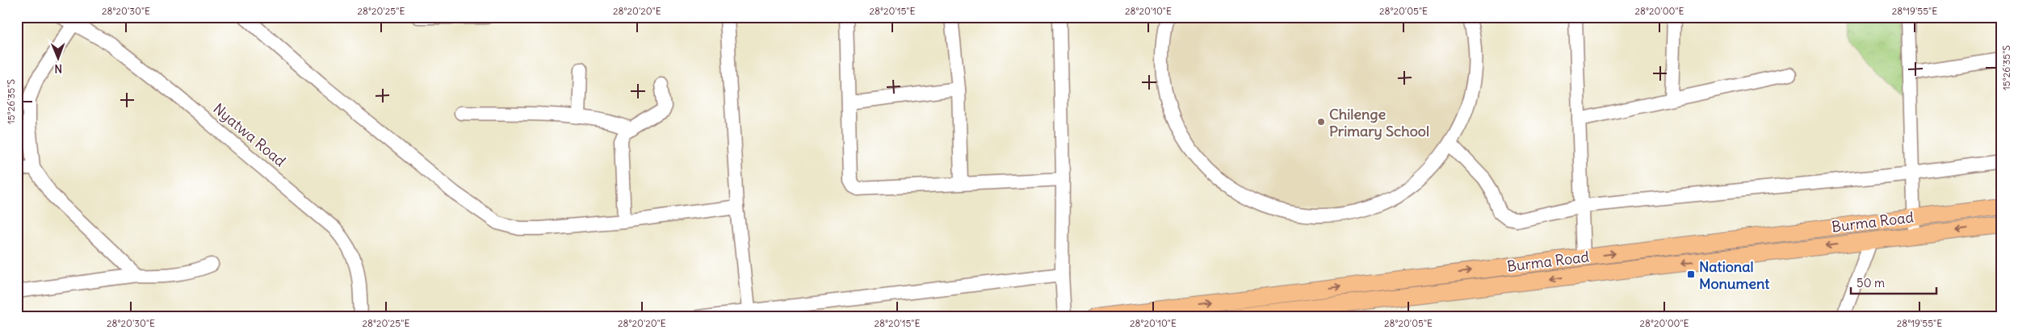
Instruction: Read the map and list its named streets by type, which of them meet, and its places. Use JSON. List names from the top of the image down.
{
  "streets": {
    "main road": ["Burma Road"],
    "street": ["Nyatwa Road"]
  },
  "places": {
    "other": ["Chilenge Primary School"],
    "transit": ["National Monument"]
  },
  "scale_bar": "50 m",
  "north": "bottom",
  "coordinates": [
    "28°20'30\"E",
    "28°20'25\"E",
    "28°20'20\"E",
    "28°20'15\"E",
    "28°20'10\"E",
    "28°20'05\"E",
    "28°20'00\"E",
    "28°19'55\"E",
    "15°26'35\"S"
  ]
}
